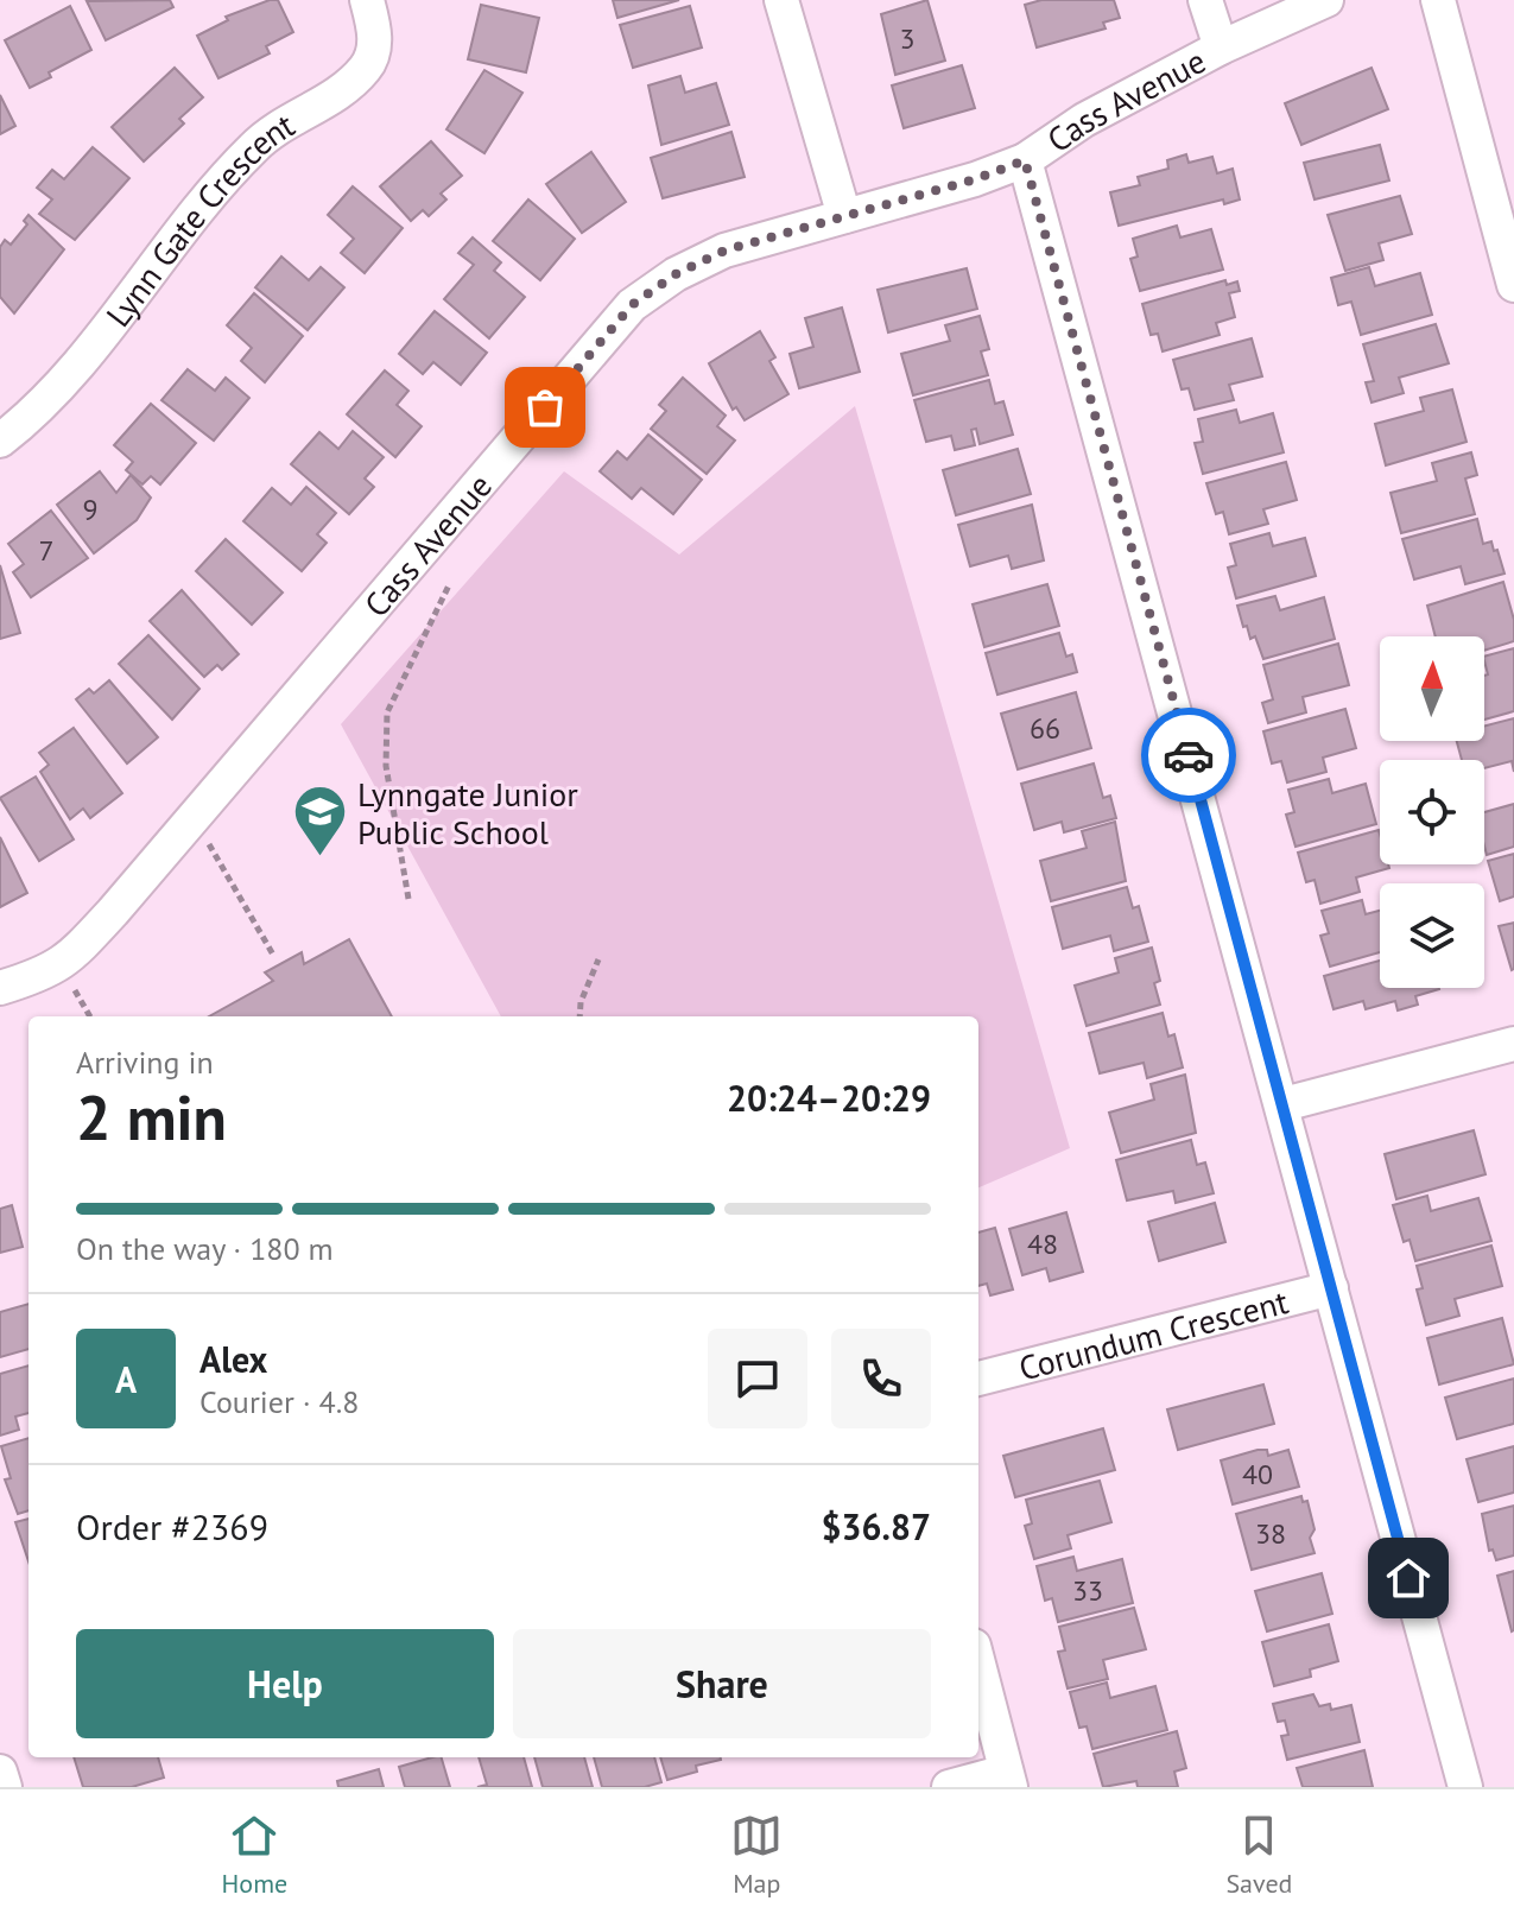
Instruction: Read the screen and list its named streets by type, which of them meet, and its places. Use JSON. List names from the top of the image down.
{
  "streets": {
    "street": ["Cass Avenue", "Lynn Gate Crescent", "Corundum Crescent"]
  },
  "places": {
    "school or university": ["Lynngate Junior Public School"]
  },
  "house_numbers": [
    "3",
    "9",
    "7",
    "66",
    "48",
    "40",
    "38",
    "33"
  ],
  "north": "top",
  "page": {
    "heading": ["2 min", "Arriving in", "20:24–20:29"],
    "panel": [
      "Alex",
      "Courier · 4.8",
      "Order #2369",
      "$36.87"
    ],
    "bar": "On the way · 180 m",
    "round": "A",
    "buttons": ["Help", "Share"],
    "tabs": ["Home", "Map", "Saved"]
  }
}
